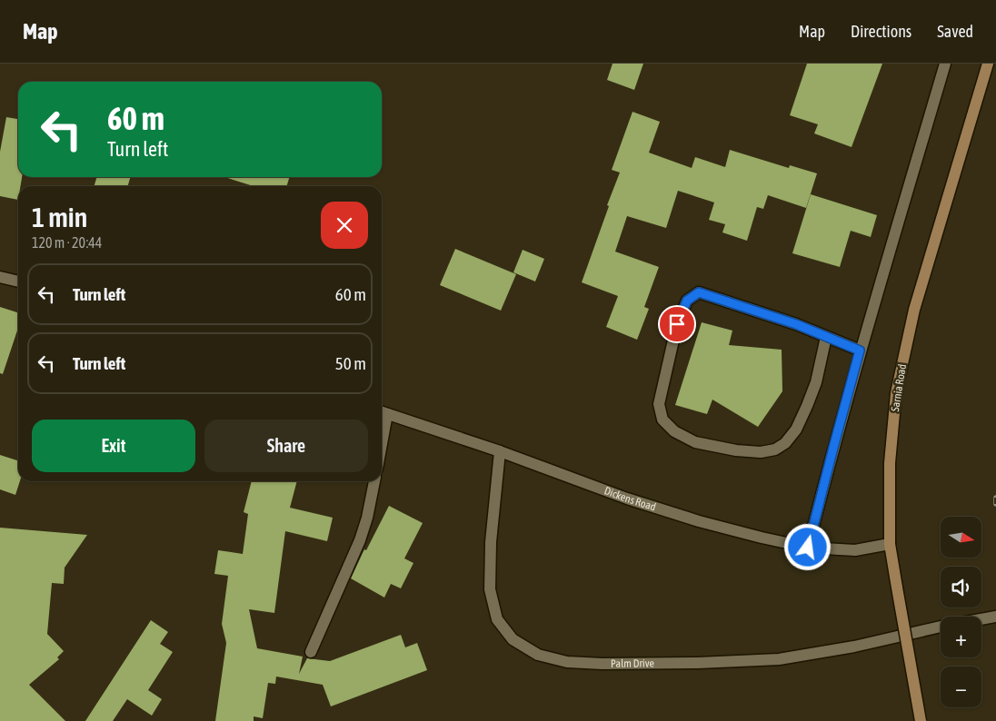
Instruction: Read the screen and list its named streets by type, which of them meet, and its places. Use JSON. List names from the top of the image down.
{
  "streets": {
    "main road": ["Sarnia Road"],
    "street": ["Dickens Road", "Palm Drive"]
  },
  "crossings": [
    ["Sarnia Road", "Dickens Road"],
    ["Dickens Road", "Palm Drive"]
  ],
  "north": "right",
  "page": {
    "header": "Map",
    "nav": ["Map", "Directions", "Saved"],
    "turn": ["60 m", "Turn left"],
    "heading": ["1 min", "120 m · 20:44"],
    "list": [
      {
        "name": "Turn left",
        "value": "60 m"
      },
      {
        "name": "Turn left",
        "value": "50 m"
      }
    ],
    "buttons": ["Exit", "Share"],
    "map_buttons": ["+", "−"]
  }
}
